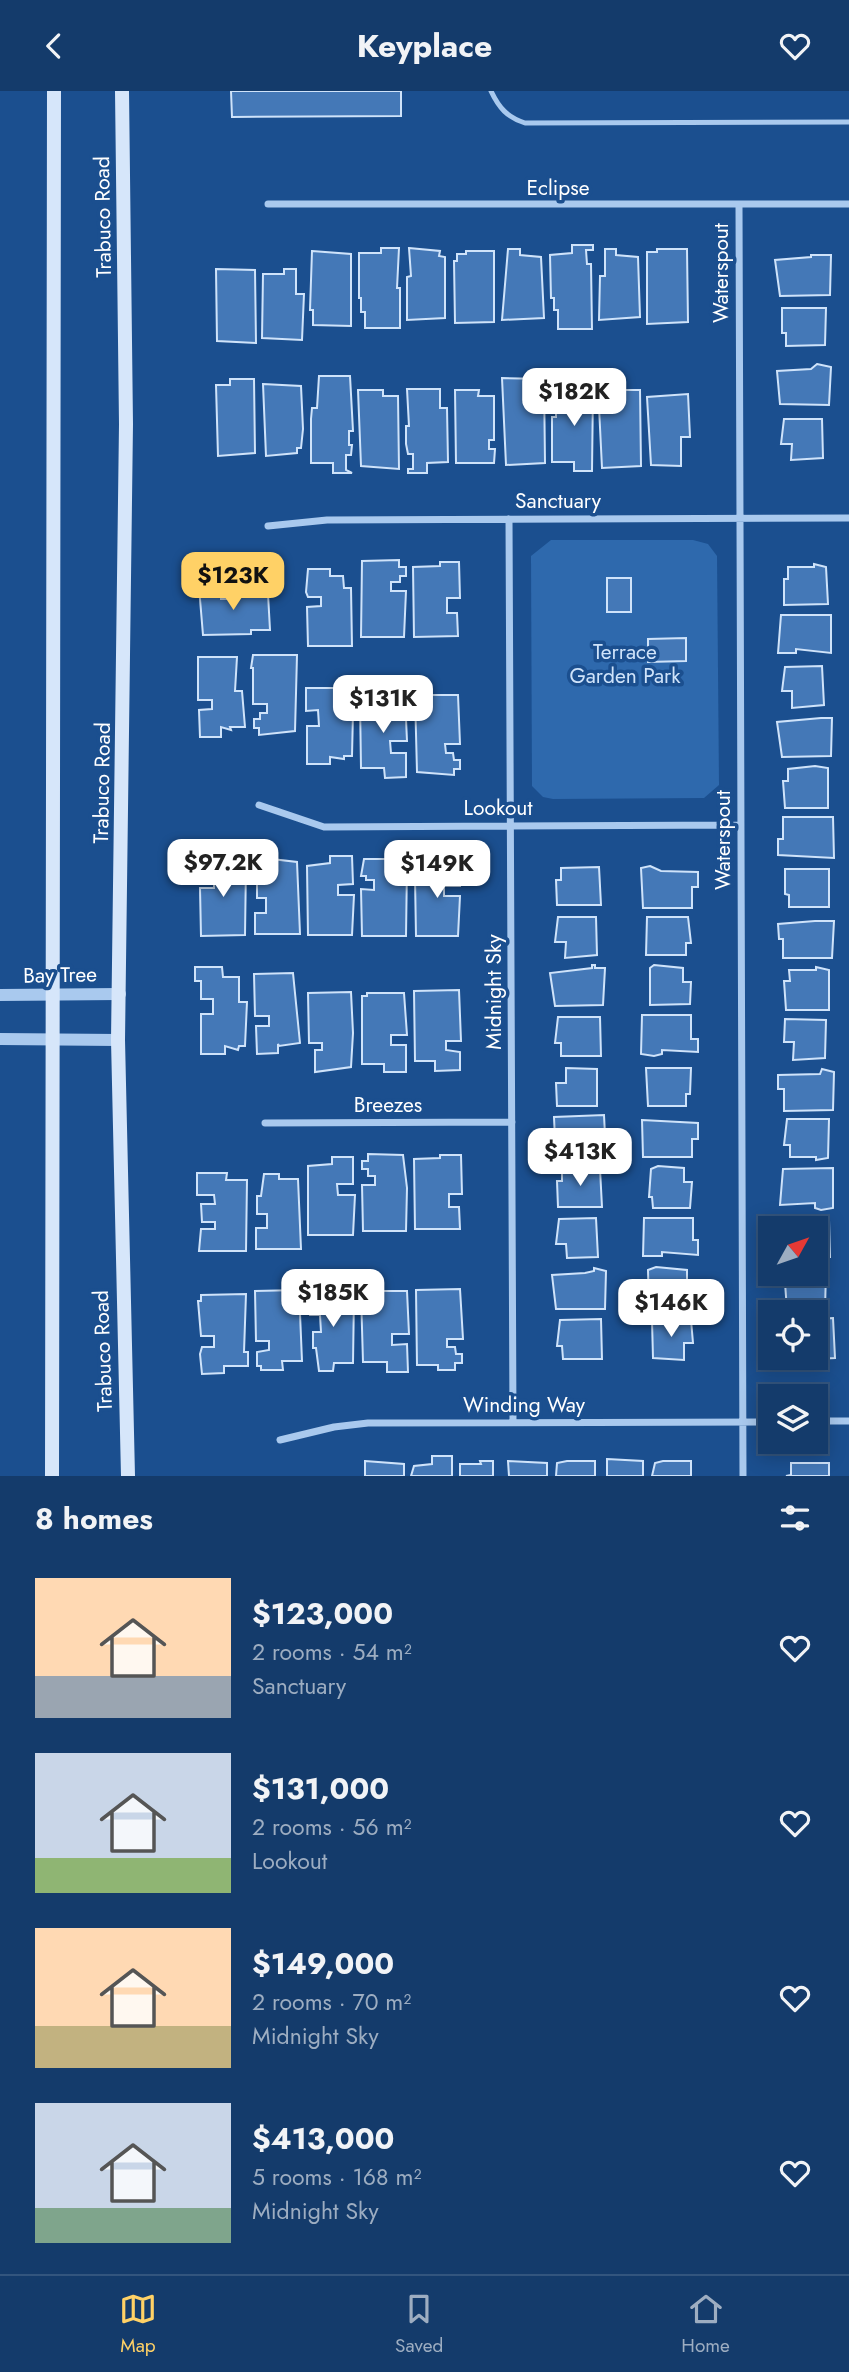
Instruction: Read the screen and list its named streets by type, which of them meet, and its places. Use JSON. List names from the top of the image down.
{
  "streets": {
    "main road": ["Trabuco Road"],
    "street": [
      "Eclipse",
      "Waterspout",
      "Sanctuary",
      "Lookout",
      "Bay Tree",
      "Midnight Sky",
      "Breezes",
      "Winding Way"
    ]
  },
  "crossings": [
    ["Eclipse", "Waterspout"],
    ["Trabuco Road", "Bay Tree"],
    ["Waterspout", "Sanctuary"],
    ["Waterspout", "Lookout"],
    ["Waterspout", "Winding Way"],
    ["Sanctuary", "Midnight Sky"],
    ["Lookout", "Midnight Sky"],
    ["Midnight Sky", "Breezes"],
    ["Midnight Sky", "Winding Way"]
  ],
  "parks": ["Terrace Garden Park"],
  "north": "top right",
  "page": {
    "header": "Keyplace",
    "price": [
      "$182K",
      "$123K",
      "$131K",
      "$97.2K",
      "$149K",
      "$413K",
      "$185K",
      "$146K"
    ],
    "heading": "8 homes",
    "list": [
      {
        "name": "$123,000",
        "note": "2 rooms · 54 m² · Sanctuary"
      },
      {
        "name": "$131,000",
        "note": "2 rooms · 56 m² · Lookout"
      },
      {
        "name": "$149,000",
        "note": "2 rooms · 70 m² · Midnight Sky"
      },
      {
        "name": "$413,000",
        "note": "5 rooms · 168 m² · Midnight Sky"
      }
    ],
    "tabs": ["Map", "Saved", "Home"]
  }
}
